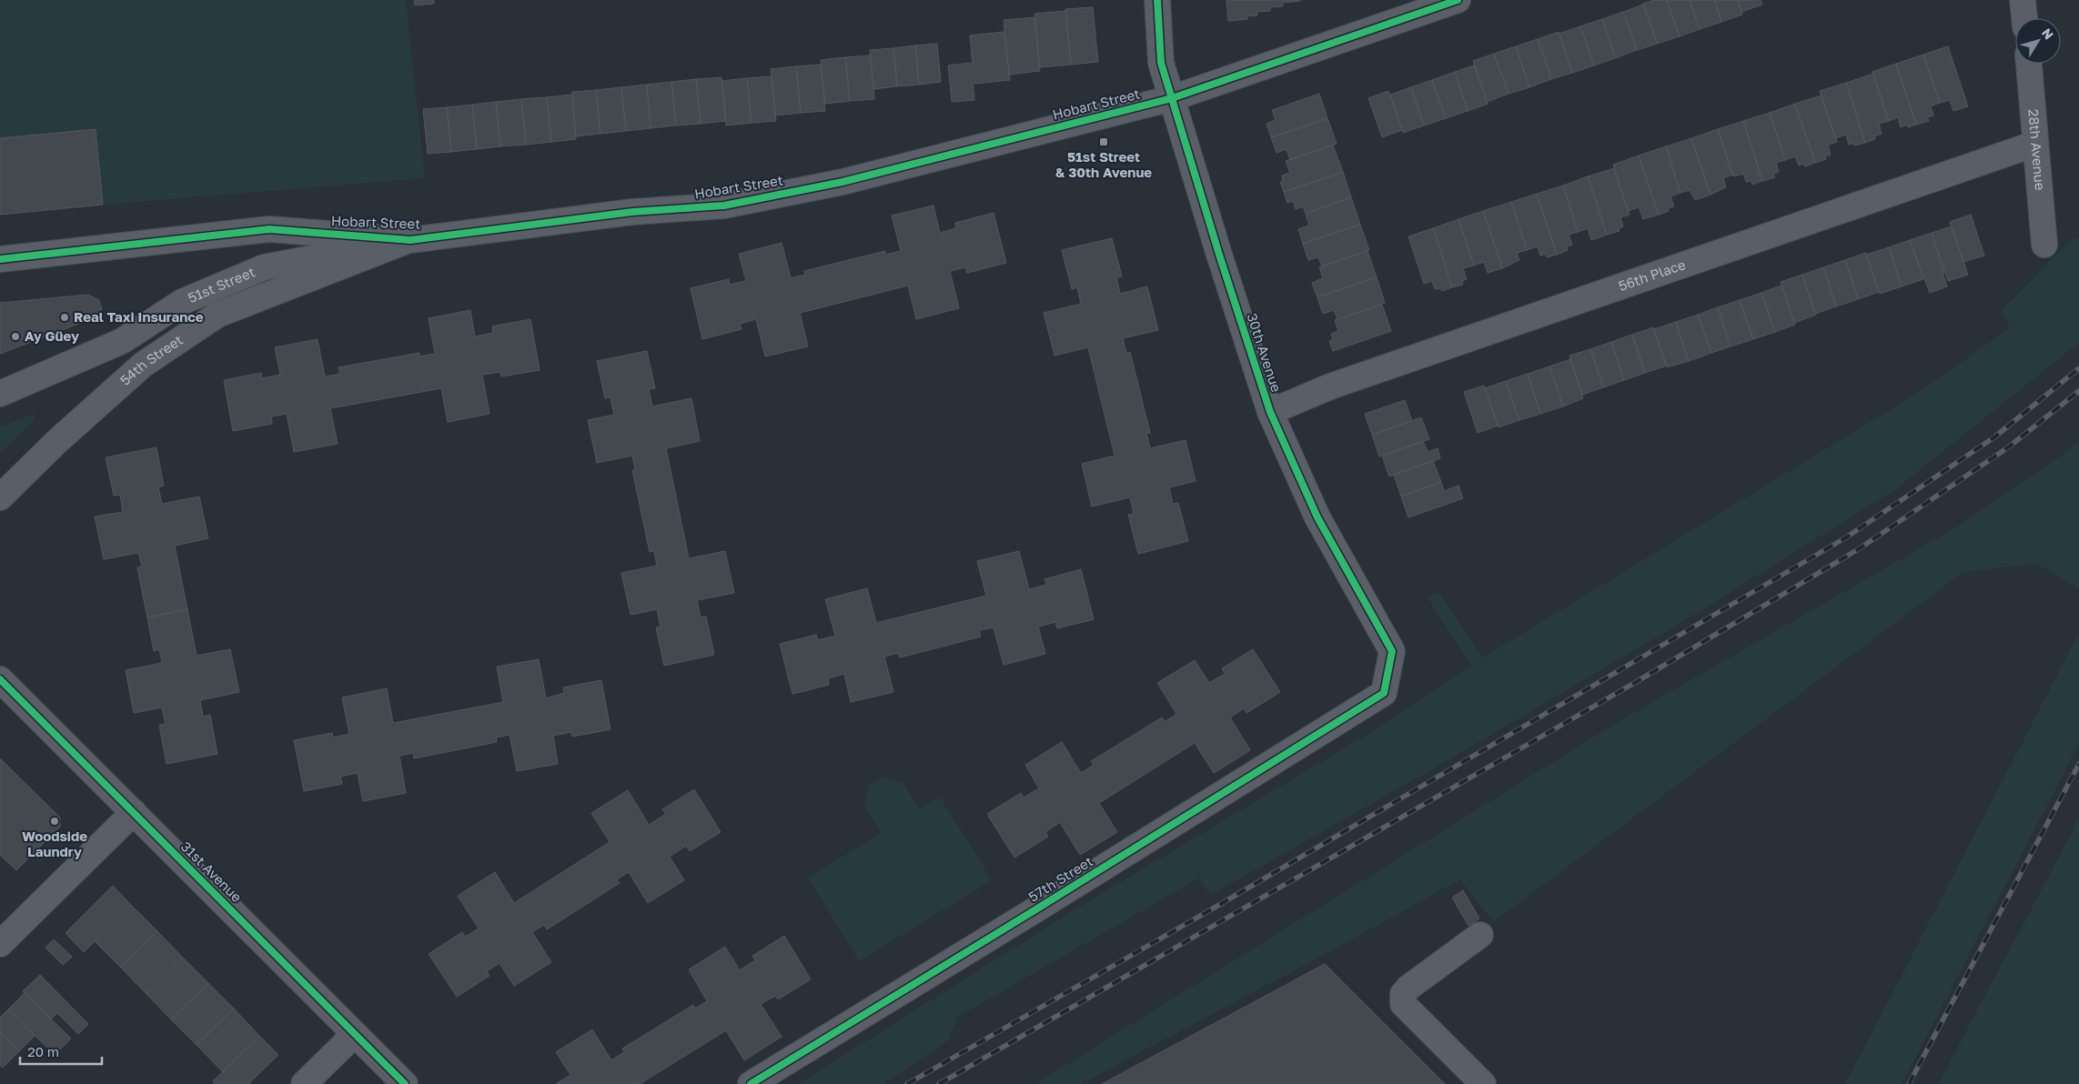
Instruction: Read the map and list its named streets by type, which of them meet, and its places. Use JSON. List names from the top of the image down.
{
  "streets": {
    "street": [
      "Hobart Street",
      "28th Avenue",
      "56th Place",
      "51st Street",
      "30th Avenue",
      "54th Street",
      "31st Avenue",
      "57th Street"
    ]
  },
  "crossings": [
    ["Hobart Street", "51st Street"],
    ["Hobart Street", "30th Avenue"],
    ["Hobart Street", "54th Street"],
    ["28th Avenue", "56th Place"],
    ["56th Place", "30th Avenue"],
    ["51st Street", "54th Street"],
    ["30th Avenue", "57th Street"]
  ],
  "places": {
    "transit": ["51st Street & 30th Avenue"],
    "other": ["Real Taxi Insurance", "Ay Güey", "Woodside Laundry"]
  },
  "scale_bar": "20 m",
  "north": "top right"
}
